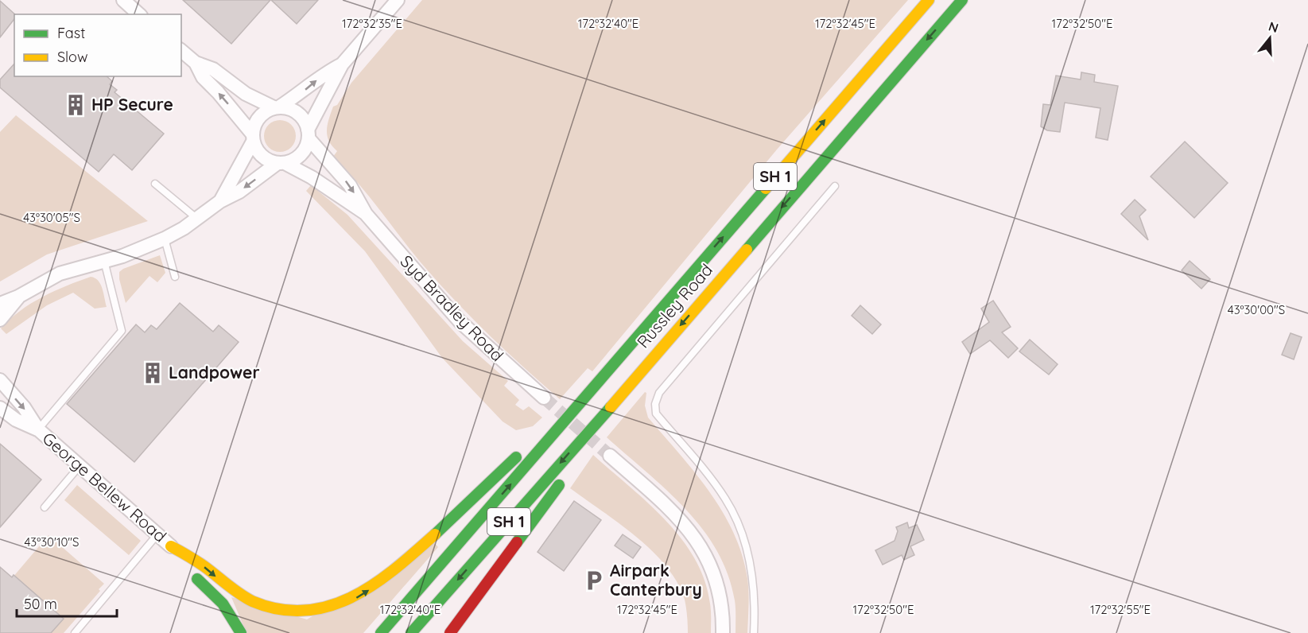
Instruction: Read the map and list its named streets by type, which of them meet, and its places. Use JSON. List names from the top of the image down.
{
  "streets": {
    "highway": ["SH 1", "Russley Road"],
    "street": ["Syd Bradley Road", "George Bellew Road"]
  },
  "places": {
    "building": ["HP Secure", "Landpower"],
    "parking": ["Airpark Canterbury"]
  },
  "legend": ["Fast", "Slow"],
  "scale_bar": "50 m",
  "north": "top",
  "coordinates": [
    "172°32'35\"E",
    "172°32'40\"E",
    "172°32'45\"E",
    "172°32'50\"E",
    "43°30'05\"S",
    "43°30'00\"S",
    "43°30'10\"S",
    "172°32'55\"E"
  ]
}
